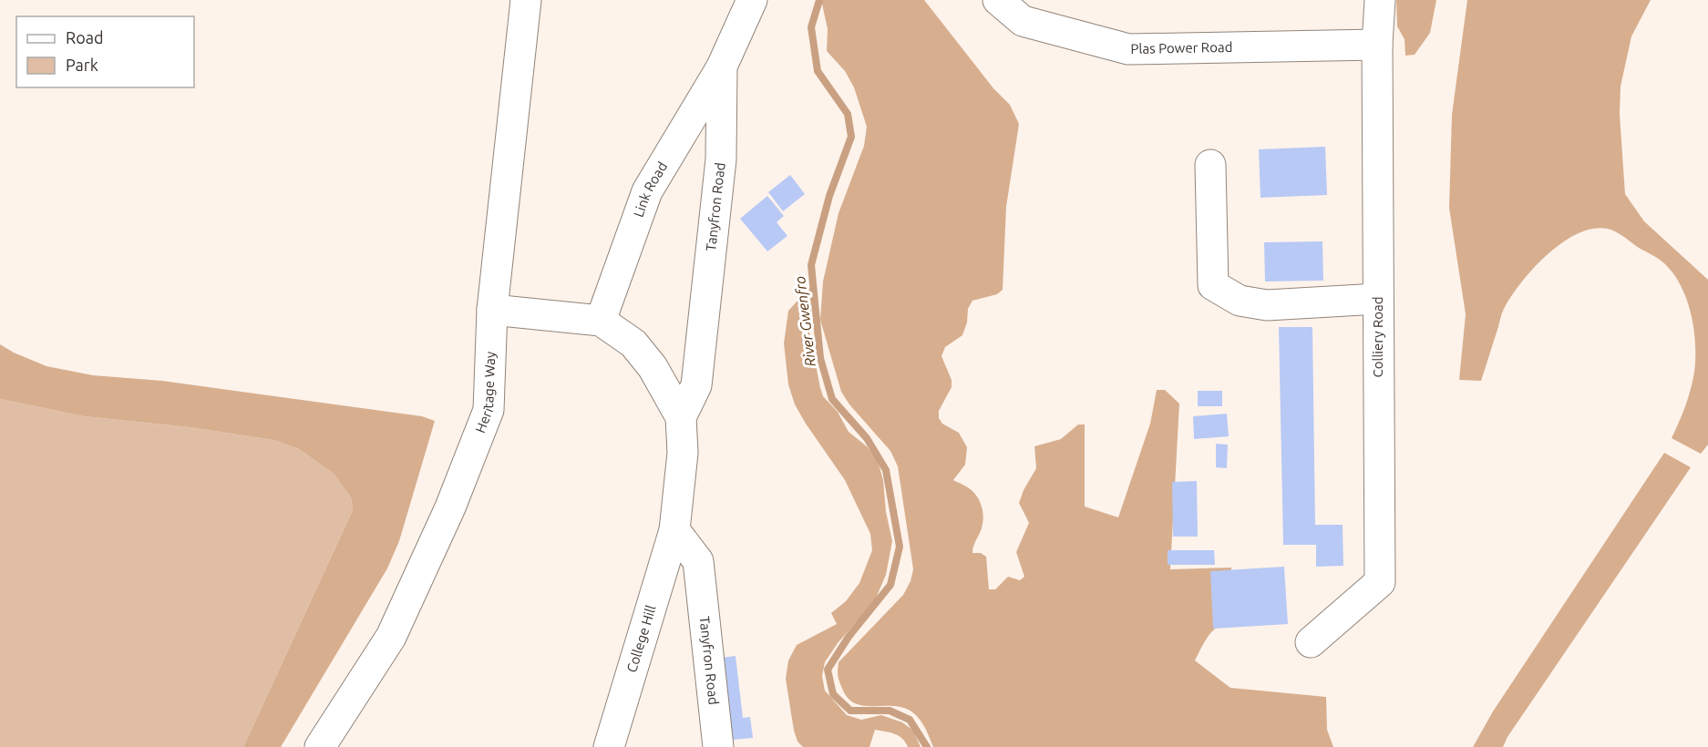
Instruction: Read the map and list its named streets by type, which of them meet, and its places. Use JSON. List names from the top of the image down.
{
  "streets": {
    "street": [
      "Plas Power Road",
      "Link Road",
      "Tanyfron Road",
      "Colliery Road",
      "Heritage Way",
      "College Hill"
    ]
  },
  "crossings": [
    ["Plas Power Road", "Colliery Road"],
    ["Link Road", "Tanyfron Road"],
    ["Tanyfron Road", "Heritage Way"],
    ["Tanyfron Road", "College Hill"]
  ],
  "water": ["River Gwenfro"],
  "legend": ["Road", "Park"]
}
